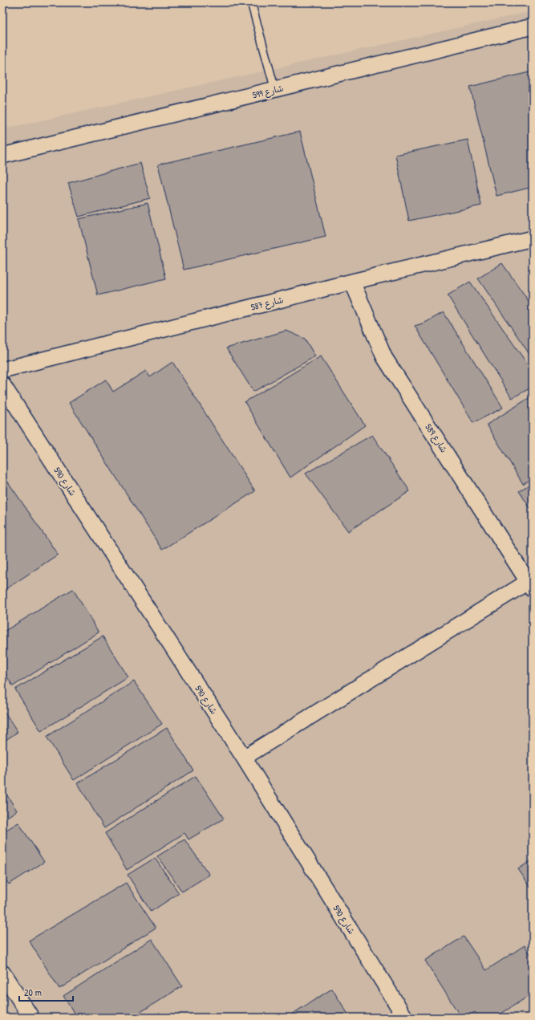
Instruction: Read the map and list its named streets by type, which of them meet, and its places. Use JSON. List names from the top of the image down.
{
  "streets": {
    "street": [
      "شارع 599",
      "شارع 587",
      "شارع 589",
      "شارع 590"
    ]
  },
  "crossings": [
    ["شارع 587", "شارع 589"]
  ],
  "scale_bar": "20 m"
}
